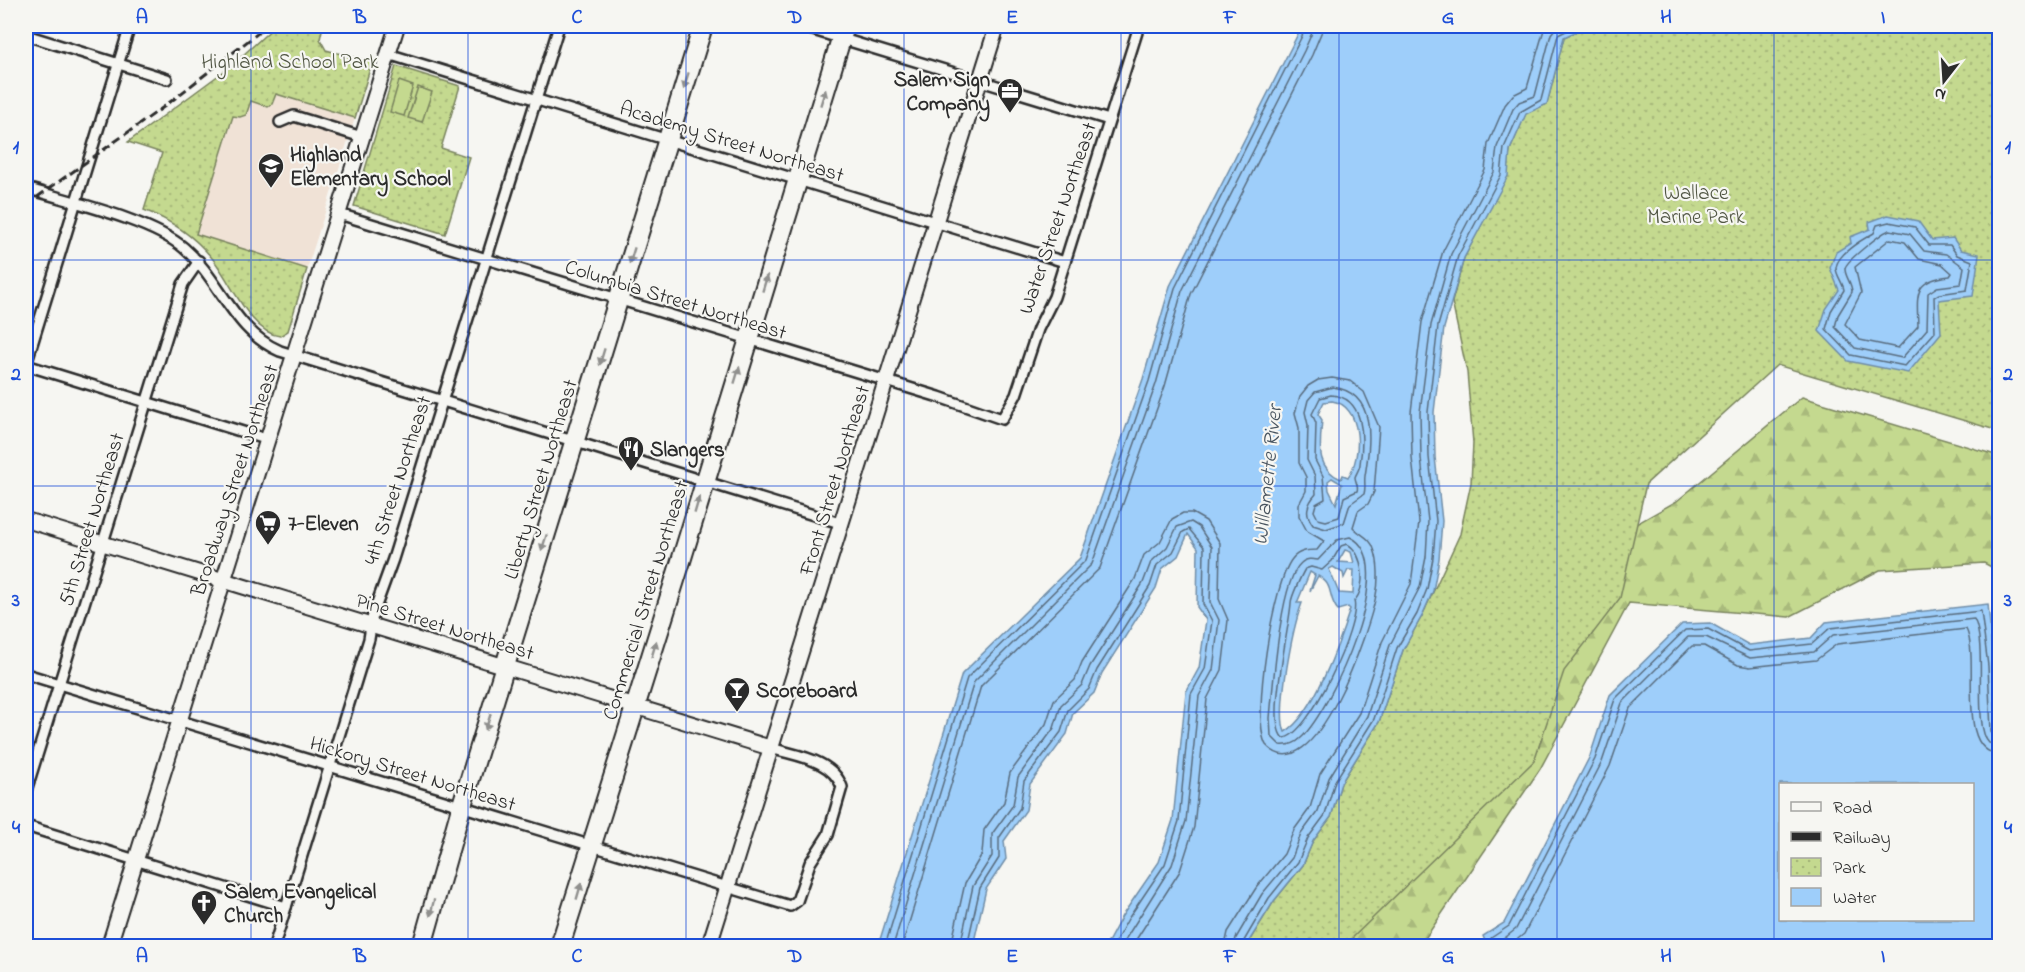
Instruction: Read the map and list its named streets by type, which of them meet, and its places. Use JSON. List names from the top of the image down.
{
  "streets": {
    "highway": ["Liberty Street Northeast", "Commercial Street Northeast"],
    "main road": ["Broadway Street Northeast", "Front Street Northeast", "Pine Street Northeast"],
    "street": [
      "Academy Street Northeast",
      "Water Street Northeast",
      "Columbia Street Northeast",
      "4th Street Northeast",
      "5th Street Northeast",
      "Hickory Street Northeast"
    ]
  },
  "crossings": [
    ["Academy Street Northeast", "Water Street Northeast"],
    ["Academy Street Northeast", "Liberty Street Northeast"],
    ["Academy Street Northeast", "Broadway Street Northeast"],
    ["Academy Street Northeast", "4th Street Northeast"],
    ["Academy Street Northeast", "Front Street Northeast"],
    ["Academy Street Northeast", "Commercial Street Northeast"],
    ["Water Street Northeast", "Columbia Street Northeast"],
    ["Columbia Street Northeast", "Liberty Street Northeast"],
    ["Columbia Street Northeast", "Broadway Street Northeast"],
    ["Columbia Street Northeast", "4th Street Northeast"],
    ["Columbia Street Northeast", "Front Street Northeast"],
    ["Columbia Street Northeast", "Commercial Street Northeast"],
    ["Liberty Street Northeast", "Pine Street Northeast"],
    ["Liberty Street Northeast", "Hickory Street Northeast"],
    ["Broadway Street Northeast", "Pine Street Northeast"],
    ["Broadway Street Northeast", "Hickory Street Northeast"],
    ["4th Street Northeast", "Pine Street Northeast"],
    ["4th Street Northeast", "Hickory Street Northeast"],
    ["Front Street Northeast", "Pine Street Northeast"],
    ["Front Street Northeast", "Hickory Street Northeast"],
    ["5th Street Northeast", "Pine Street Northeast"],
    ["5th Street Northeast", "Hickory Street Northeast"],
    ["Commercial Street Northeast", "Pine Street Northeast"],
    ["Commercial Street Northeast", "Hickory Street Northeast"],
    ["Pine Street Northeast", "Hickory Street Northeast"]
  ],
  "one_way": ["Liberty Street Northeast", "Commercial Street Northeast"],
  "water": ["Willamette River"],
  "parks": ["Highland School Park", "Wallace Marine Park"],
  "places": {
    "office": ["Salem Sign Company"],
    "school or university": ["Highland Elementary School"],
    "restaurant": ["Slangers"],
    "supermarket": ["7-Eleven"],
    "bar": ["Scoreboard"],
    "church": ["Salem Evangelical Church"]
  },
  "legend": [
    "Road",
    "Railway",
    "Park",
    "Water"
  ],
  "north": "bottom",
  "grid": {
    "columns": [
      "A",
      "B",
      "C",
      "D",
      "E",
      "F",
      "G",
      "H",
      "I"
    ],
    "rows": [
      "1",
      "2",
      "3",
      "4"
    ]
  }
}
